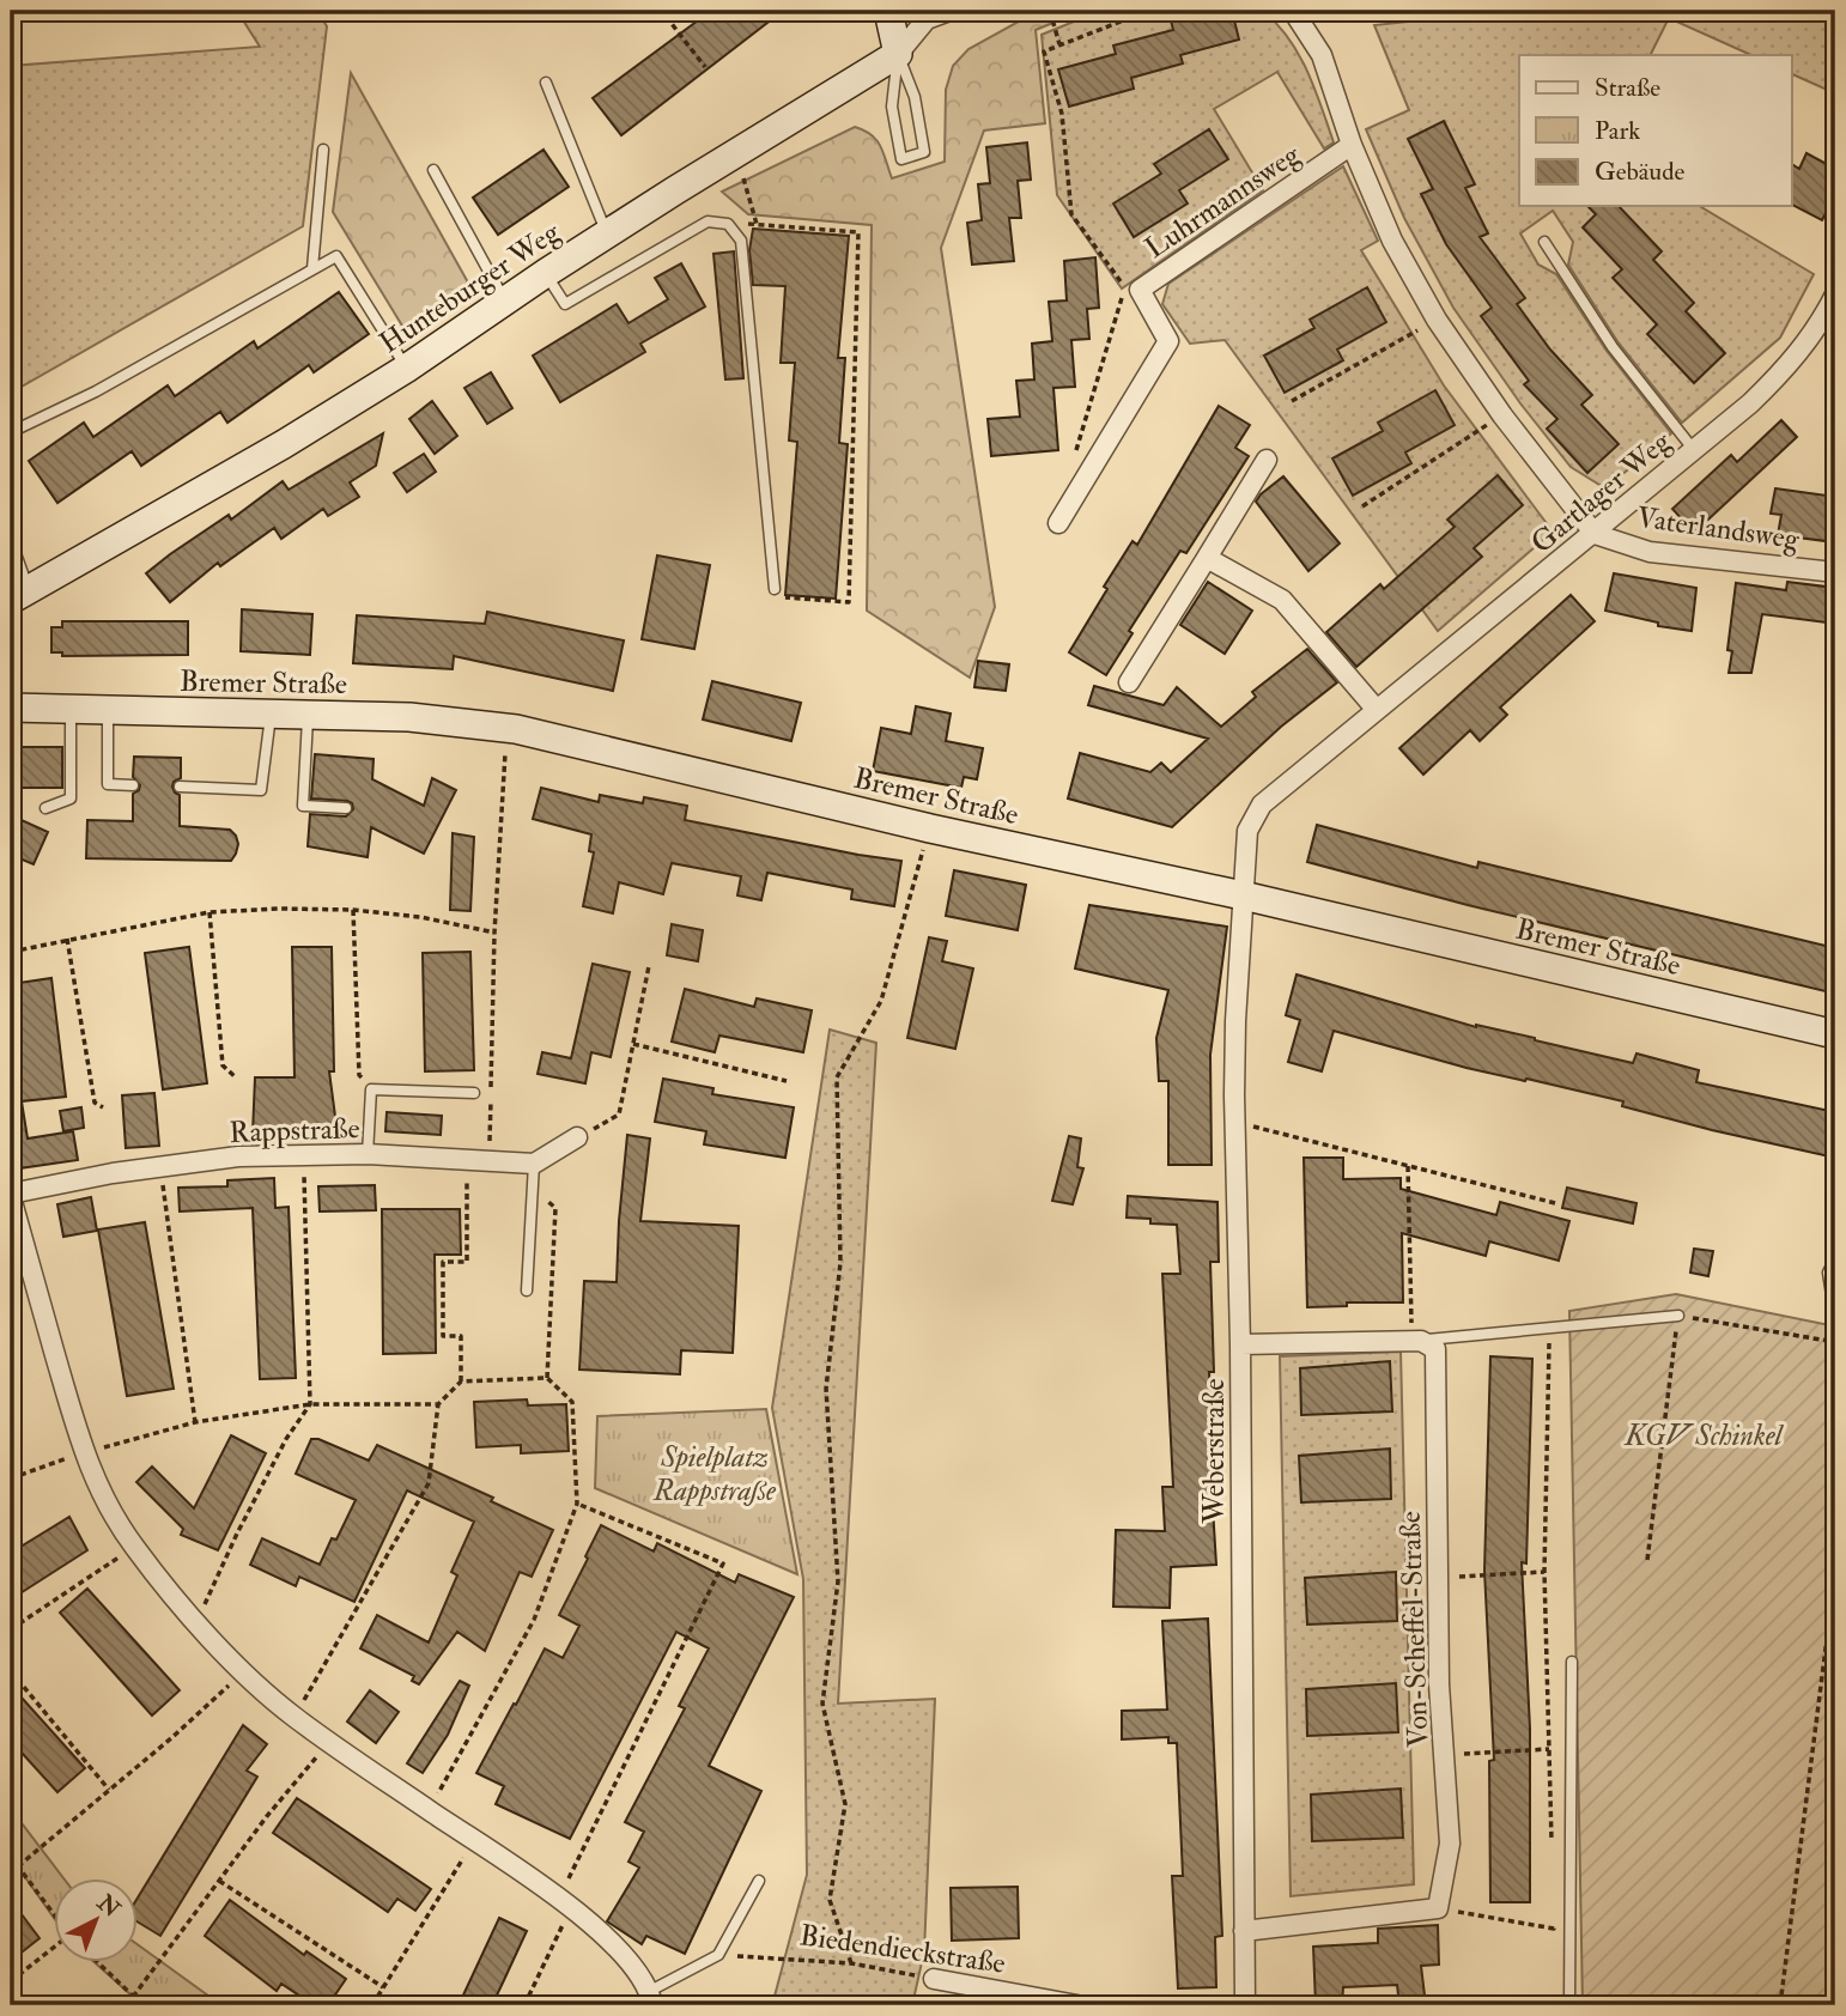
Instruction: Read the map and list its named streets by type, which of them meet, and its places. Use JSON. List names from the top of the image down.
{
  "streets": {
    "main road": ["Hunteburger Weg", "Bremer Straße"],
    "street": [
      "Luhrmannsweg",
      "Gartlager Weg",
      "Vaterlandsweg",
      "Rappstraße",
      "Weberstraße",
      "Von-Scheffel-Straße",
      "Biedendieckstraße"
    ]
  },
  "crossings": [
    ["Gartlager Weg", "Vaterlandsweg"],
    ["Gartlager Weg", "Bremer Straße"],
    ["Gartlager Weg", "Weberstraße"],
    ["Bremer Straße", "Weberstraße"]
  ],
  "parks": ["KGV Schinkel", "Spielplatz Rappstraße"],
  "legend": ["Straße", "Park", "Gebäude"],
  "north": "top right"
}
